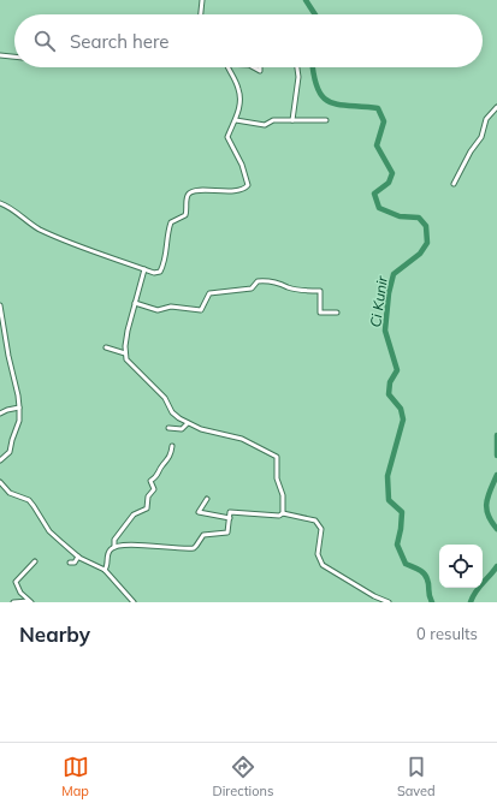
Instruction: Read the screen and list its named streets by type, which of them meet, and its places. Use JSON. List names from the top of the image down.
{
  "water": ["Ci Kunir"],
  "page": {
    "search": "Search here",
    "heading": ["Nearby", "0 results"],
    "nav": ["Map", "Directions", "Saved"]
  }
}
